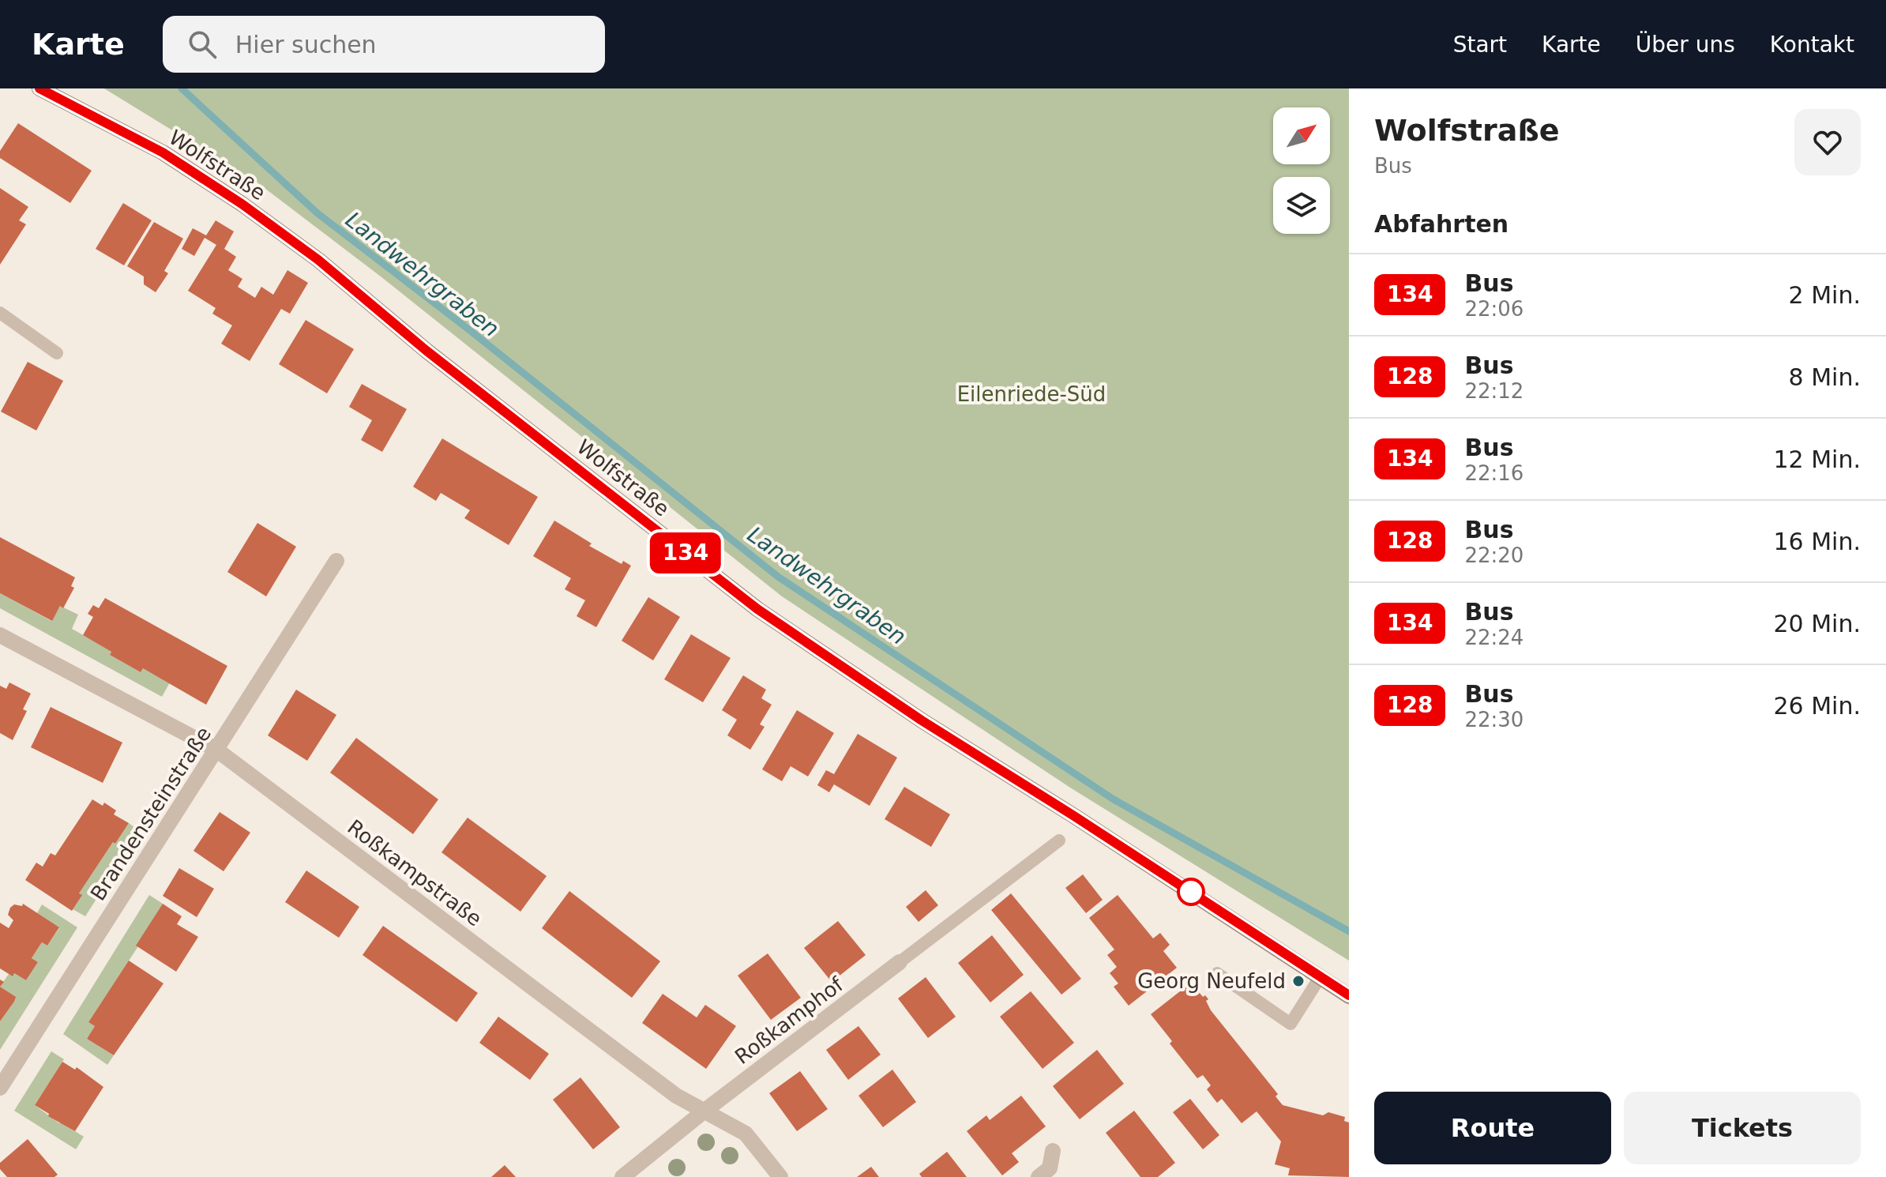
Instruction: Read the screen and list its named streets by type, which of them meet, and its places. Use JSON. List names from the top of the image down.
{
  "streets": {
    "street": [
      "Wolfstraße",
      "Brandensteinstraße",
      "Roßkampstraße",
      "Roßkamphof"
    ]
  },
  "crossings": [
    ["Brandensteinstraße", "Roßkampstraße"],
    ["Roßkampstraße", "Roßkamphof"]
  ],
  "water": ["Landwehrgraben"],
  "parks": ["Eilenriede-Süd"],
  "places": ["Georg Neufeld"],
  "lines": ["bus line 134"],
  "north": "top right",
  "page": {
    "header": "Karte",
    "search": "Hier suchen",
    "nav": [
      "Start",
      "Karte",
      "Über uns",
      "Kontakt"
    ],
    "on_map": "134",
    "heading": [
      ["Wolfstraße", "Bus"],
      "Abfahrten"
    ],
    "list": [
      {
        "mark": "134",
        "name": "Bus",
        "note": "22:06",
        "value": "2 Min."
      },
      {
        "mark": "128",
        "name": "Bus",
        "note": "22:12",
        "value": "8 Min."
      },
      {
        "mark": "134",
        "name": "Bus",
        "note": "22:16",
        "value": "12 Min."
      },
      {
        "mark": "128",
        "name": "Bus",
        "note": "22:20",
        "value": "16 Min."
      },
      {
        "mark": "134",
        "name": "Bus",
        "note": "22:24",
        "value": "20 Min."
      },
      {
        "mark": "128",
        "name": "Bus",
        "note": "22:30",
        "value": "26 Min."
      }
    ],
    "buttons": ["Route", "Tickets"]
  }
}
